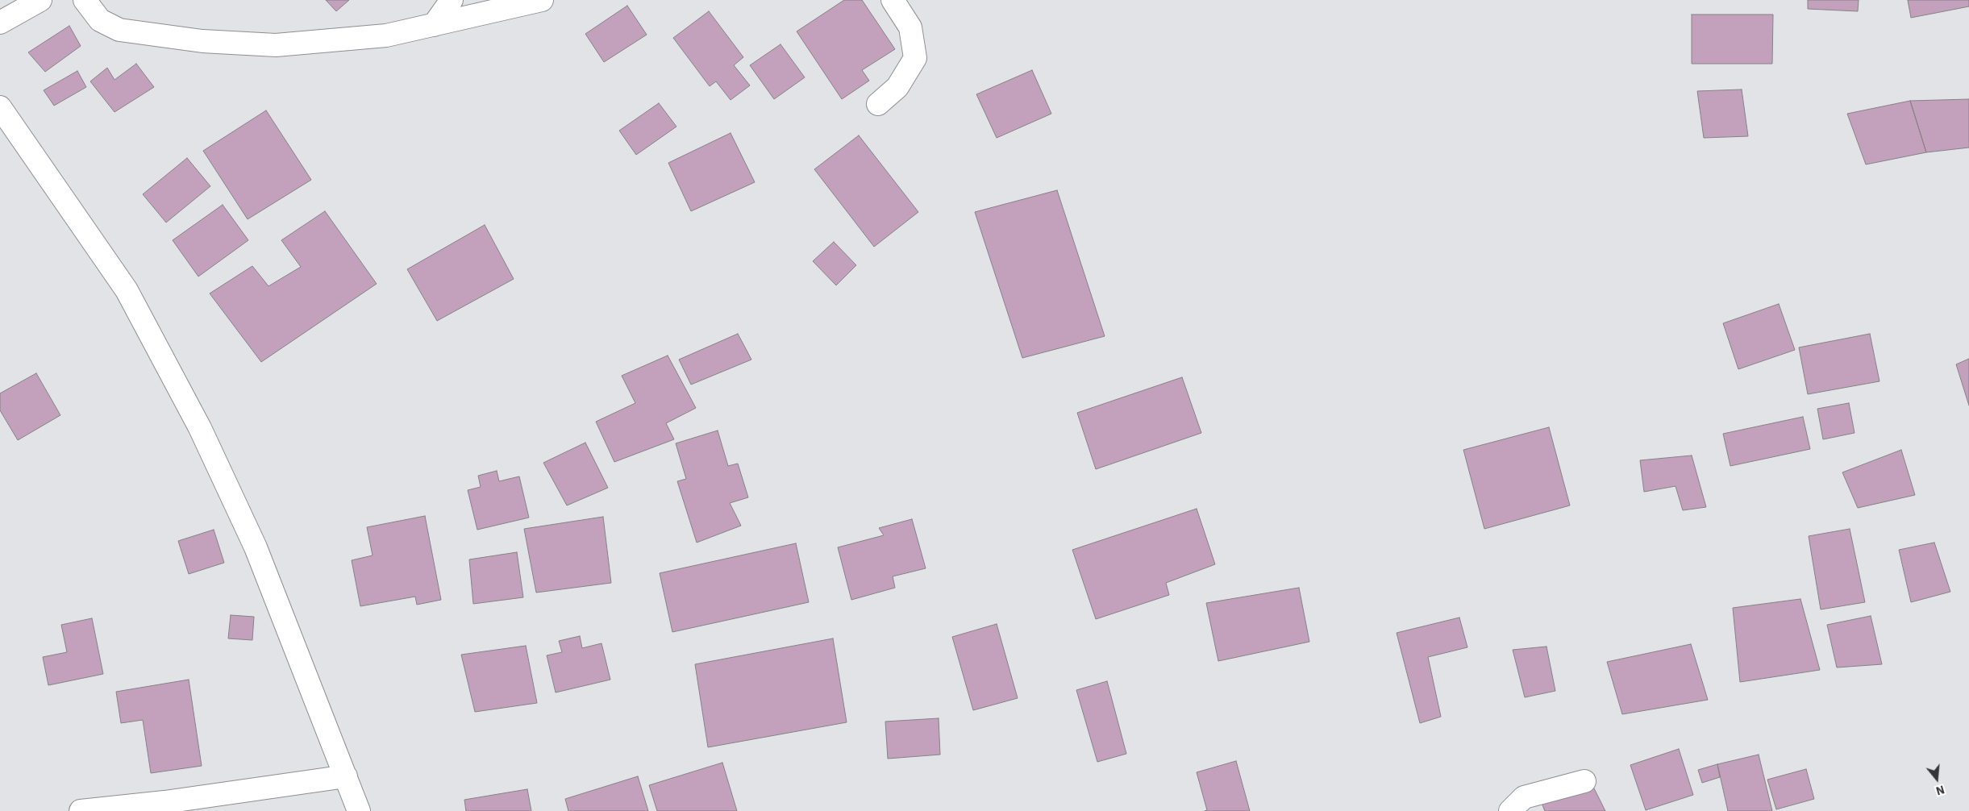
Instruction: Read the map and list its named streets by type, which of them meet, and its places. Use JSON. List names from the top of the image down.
{
  "north": "bottom"
}
